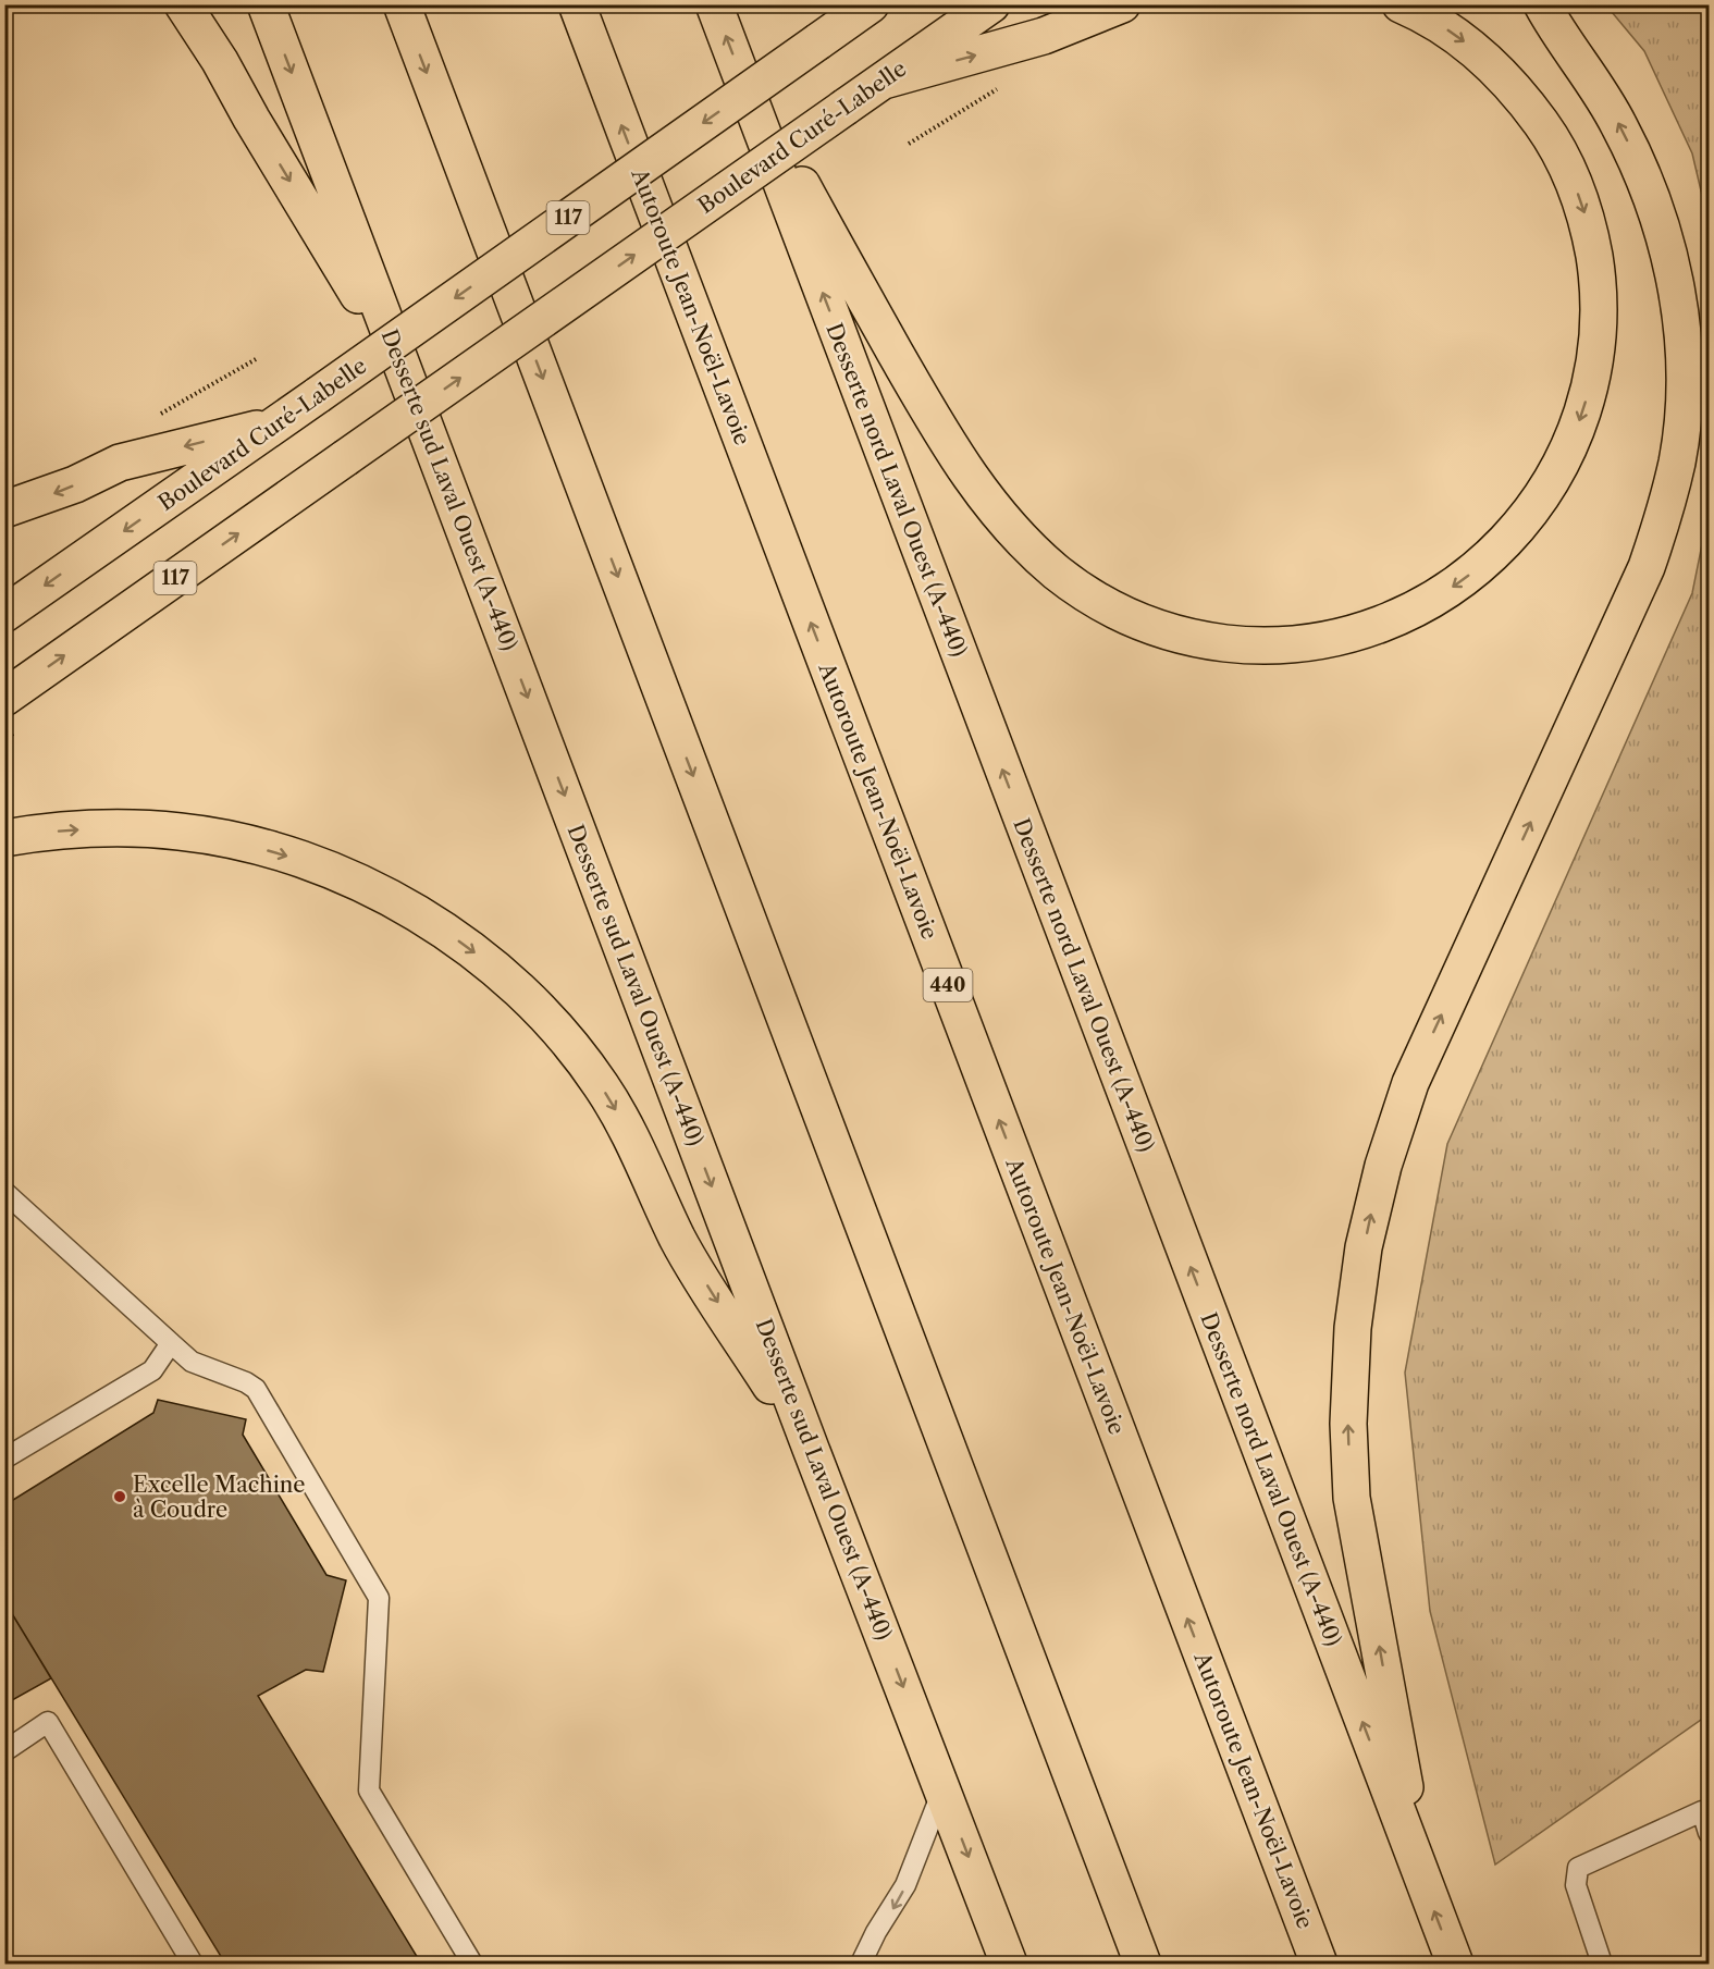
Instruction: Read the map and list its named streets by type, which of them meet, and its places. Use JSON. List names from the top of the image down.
{
  "streets": {
    "main road": [
      "Boulevard Curé-Labelle",
      "117",
      "Autoroute Jean-Noël-Lavoie",
      "Desserte sud Laval Ouest (A-440)",
      "Desserte nord Laval Ouest (A-440)",
      "440"
    ]
  },
  "places": ["Excelle Machine à Coudre"]
}
